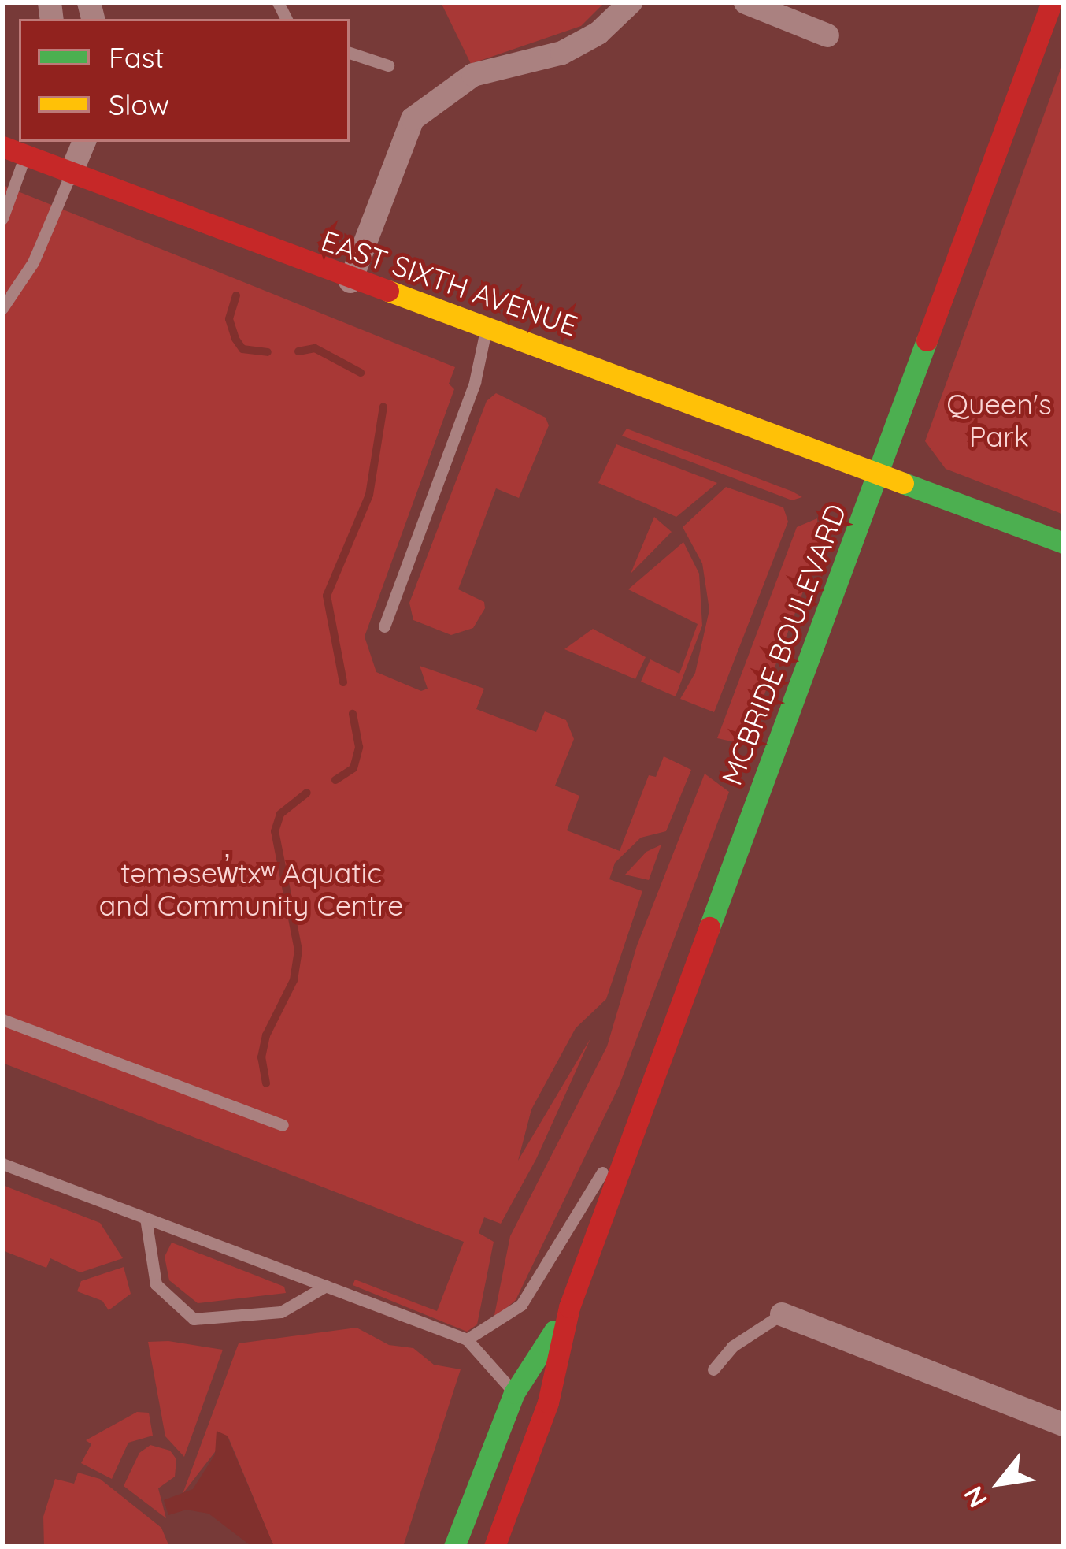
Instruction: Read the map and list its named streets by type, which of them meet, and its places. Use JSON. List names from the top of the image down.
{
  "streets": {
    "main road": ["EAST SIXTH AVENUE", "MCBRIDE BOULEVARD"]
  },
  "crossings": [
    ["EAST SIXTH AVENUE", "MCBRIDE BOULEVARD"]
  ],
  "parks": ["Queen's Park", "təməsew̓txʷ Aquatic and Community Centre"],
  "legend": ["Fast", "Slow"],
  "north": "bottom left"
}
